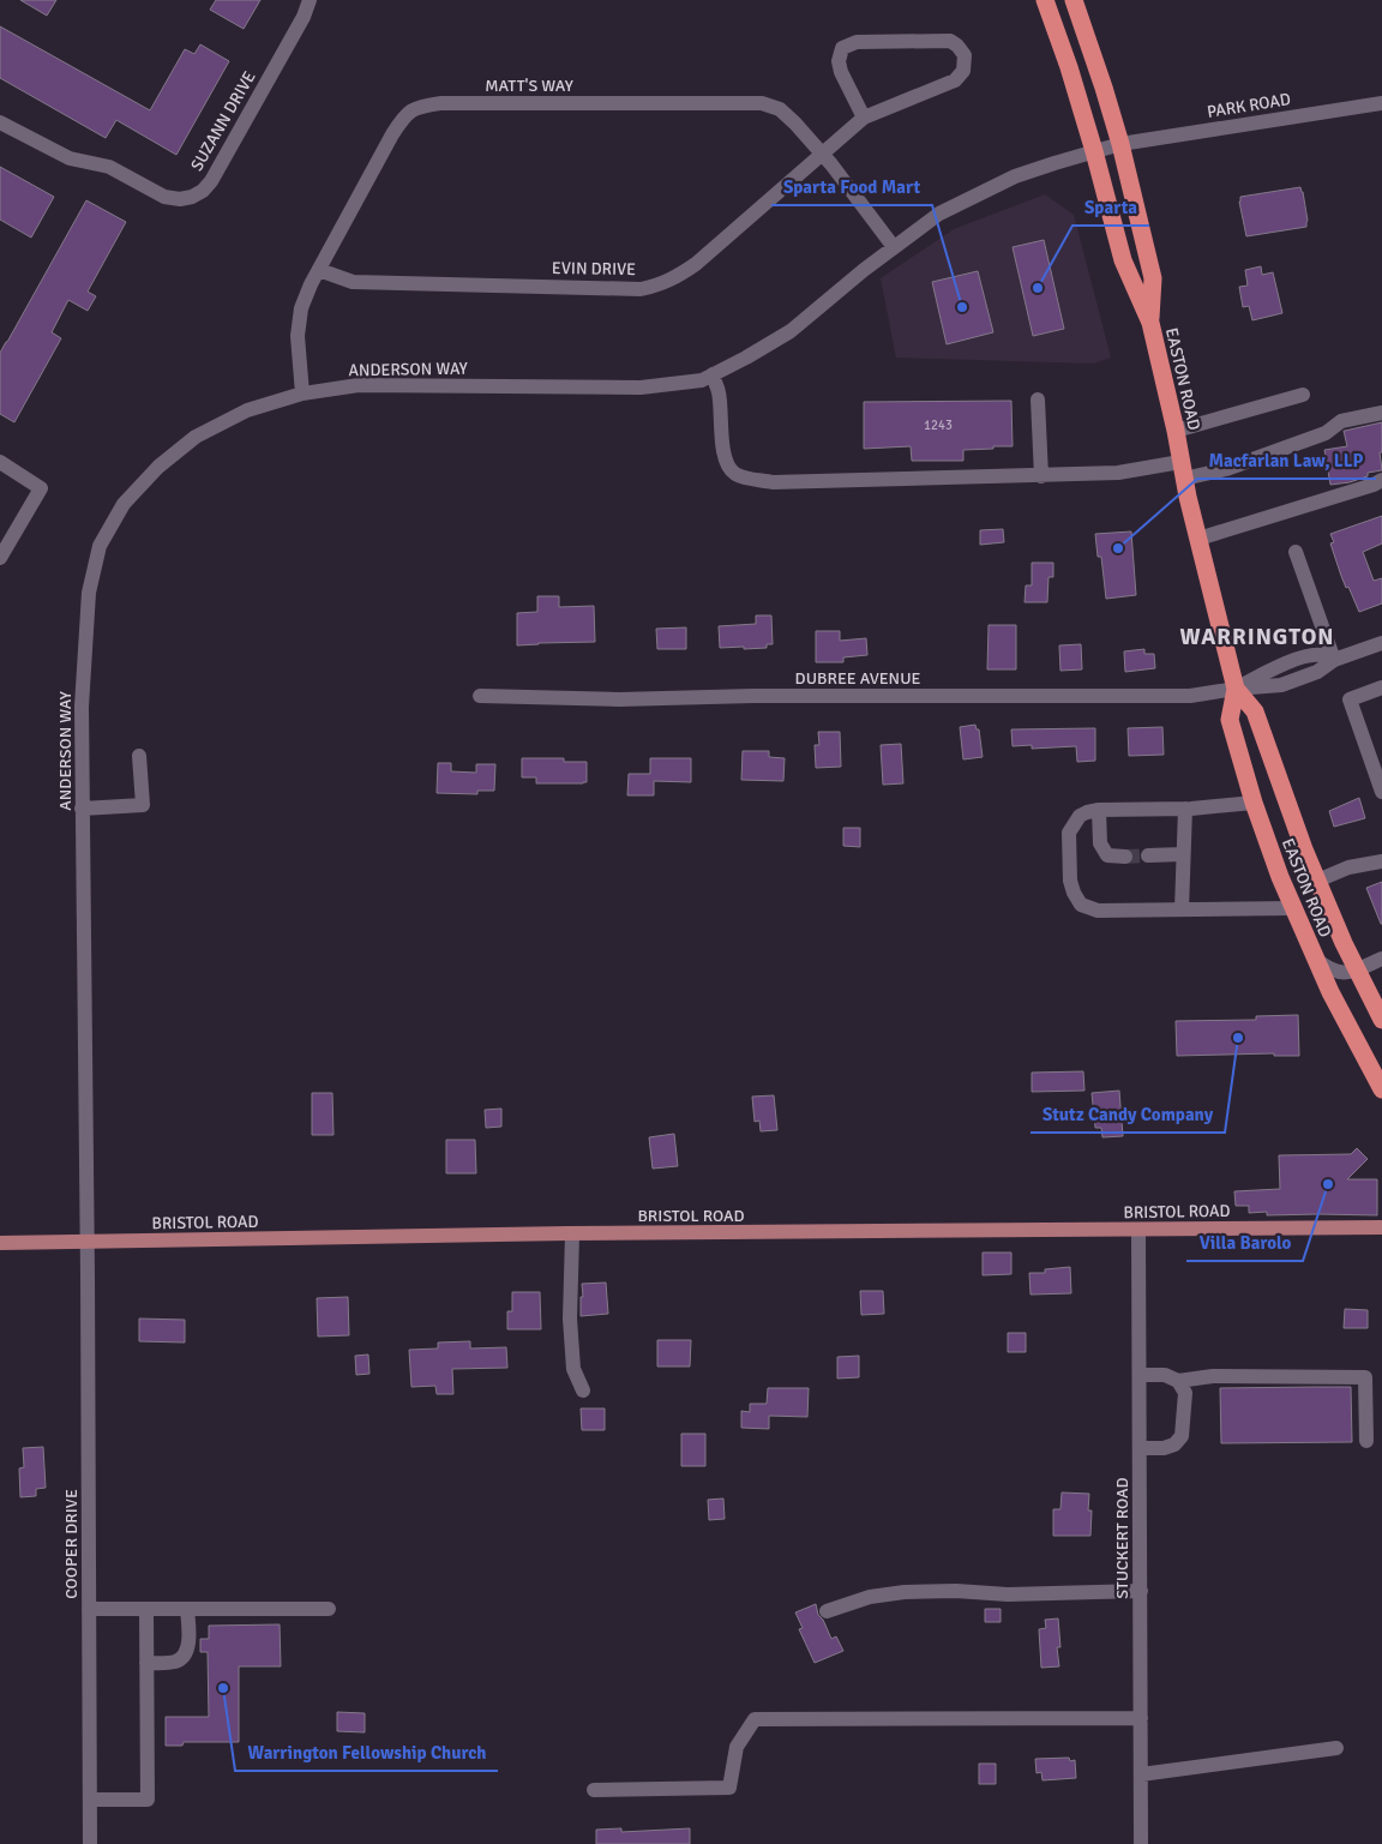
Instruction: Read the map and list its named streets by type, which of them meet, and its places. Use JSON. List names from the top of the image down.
{
  "streets": {
    "highway": ["EASTON ROAD"],
    "main road": ["BRISTOL ROAD"],
    "street": [
      "MATT'S WAY",
      "PARK ROAD",
      "SUZANN DRIVE",
      "EVIN DRIVE",
      "ANDERSON WAY",
      "DUBREE AVENUE",
      "STUCKERT ROAD",
      "COOPER DRIVE"
    ]
  },
  "crossings": [
    ["MATT'S WAY", "EVIN DRIVE"],
    ["MATT'S WAY", "ANDERSON WAY"],
    ["PARK ROAD", "ANDERSON WAY"],
    ["PARK ROAD", "EASTON ROAD"],
    ["ANDERSON WAY", "EASTON ROAD"],
    ["ANDERSON WAY", "BRISTOL ROAD"],
    ["ANDERSON WAY", "COOPER DRIVE"],
    ["EASTON ROAD", "DUBREE AVENUE"],
    ["BRISTOL ROAD", "STUCKERT ROAD"],
    ["BRISTOL ROAD", "COOPER DRIVE"]
  ],
  "districts": ["WARRINGTON"],
  "places": [
    "Sparta",
    "Sparta Food Mart",
    "Macfarlan Law, LLP",
    "Stutz Candy Company",
    "Villa Barolo",
    "Warrington Fellowship Church"
  ],
  "house_numbers": ["1243"]
}
